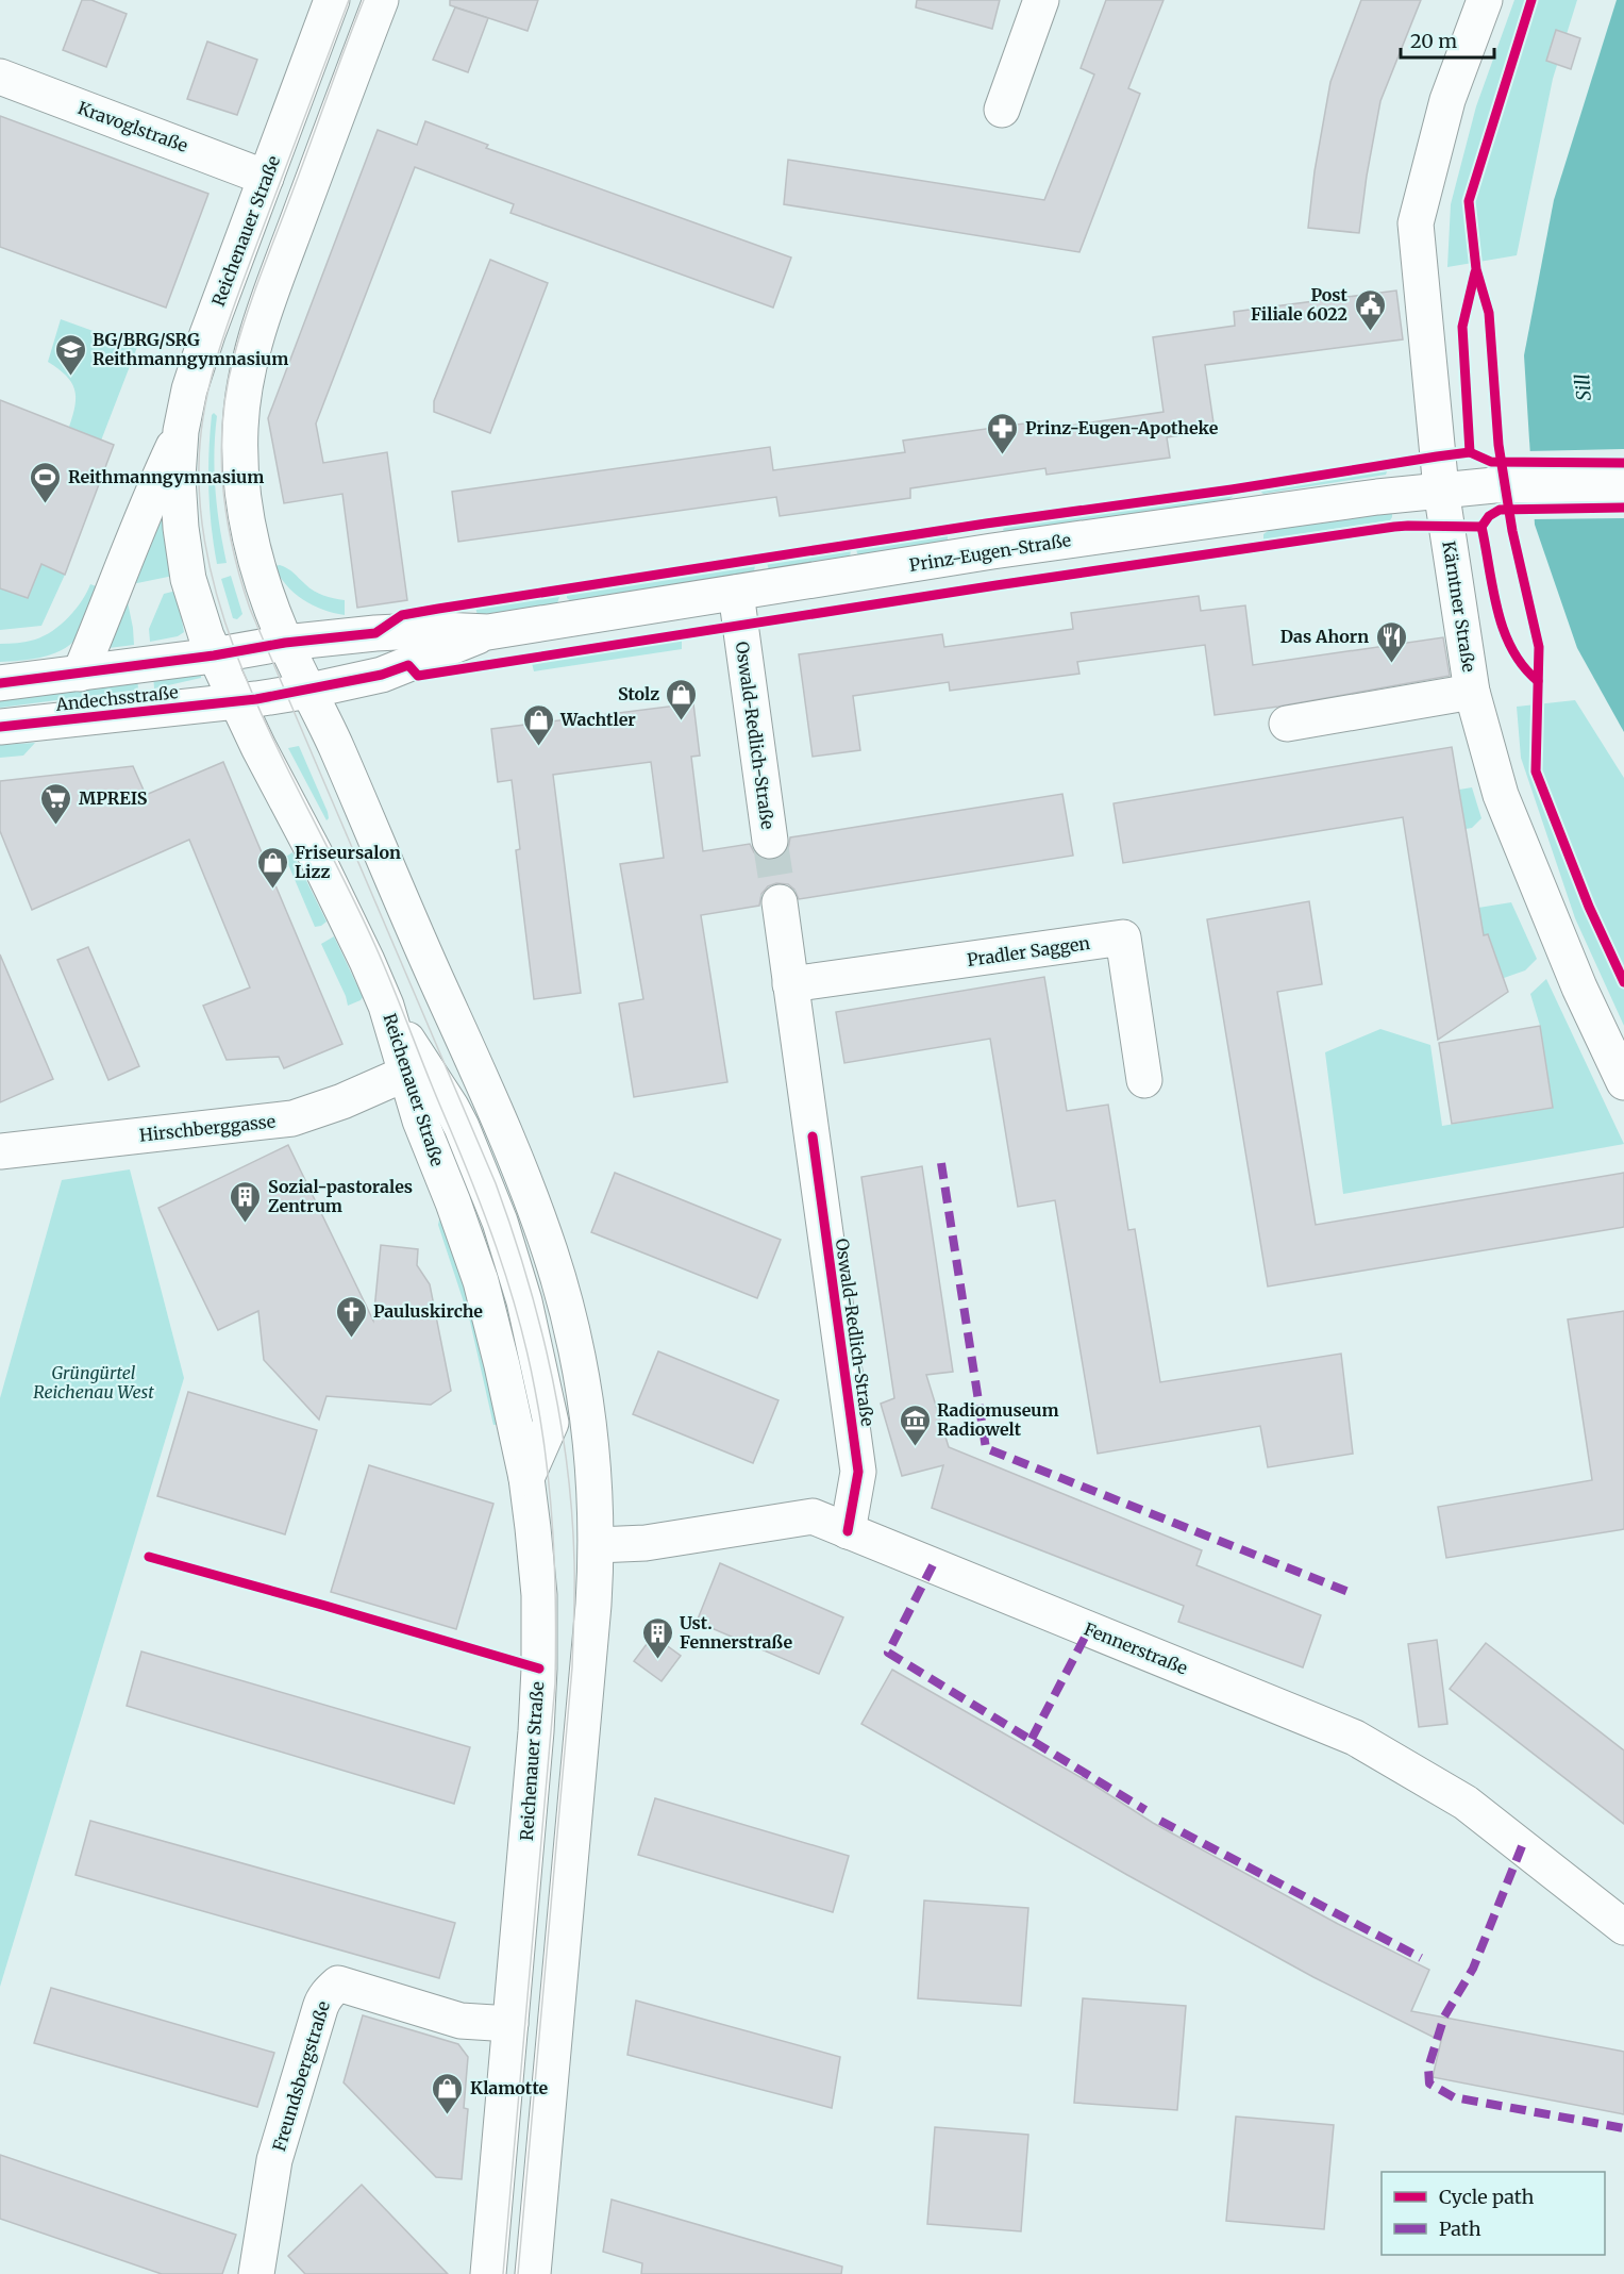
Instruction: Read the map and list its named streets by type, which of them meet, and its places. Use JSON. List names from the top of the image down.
{
  "streets": {
    "street": [
      "Kravoglstraße",
      "Reichenauer Straße",
      "Prinz-Eugen-Straße",
      "Kärntner Straße",
      "Andechsstraße",
      "Oswald-Redlich-Straße",
      "Pradler Saggen",
      "Hirschberggasse",
      "Fennerstraße",
      "Freundsbergstraße"
    ]
  },
  "crossings": [
    ["Kravoglstraße", "Reichenauer Straße"],
    ["Reichenauer Straße", "Prinz-Eugen-Straße"],
    ["Reichenauer Straße", "Andechsstraße"],
    ["Reichenauer Straße", "Hirschberggasse"],
    ["Reichenauer Straße", "Freundsbergstraße"],
    ["Prinz-Eugen-Straße", "Kärntner Straße"],
    ["Prinz-Eugen-Straße", "Andechsstraße"],
    ["Prinz-Eugen-Straße", "Oswald-Redlich-Straße"],
    ["Oswald-Redlich-Straße", "Pradler Saggen"],
    ["Oswald-Redlich-Straße", "Fennerstraße"]
  ],
  "water": ["Sill"],
  "parks": ["Grüngürtel Reichenau West"],
  "places": {
    "public building": ["Post Filiale 6022"],
    "school or university": ["BG/BRG/SRG Reithmanngymnasium"],
    "pharmacy": ["Prinz-Eugen-Apotheke"],
    "sports": ["Reithmanngymnasium"],
    "restaurant": ["Das Ahorn"],
    "shop": [
      "Stolz",
      "Wachtler",
      "Friseursalon Lizz",
      "Klamotte"
    ],
    "supermarket": ["MPREIS"],
    "building": ["Sozial-pastorales Zentrum", "Ust. Fennerstraße"],
    "church": ["Pauluskirche"],
    "museum": ["Radiomuseum Radiowelt"]
  },
  "legend": ["Cycle path", "Path"],
  "scale_bar": "20 m"
}
